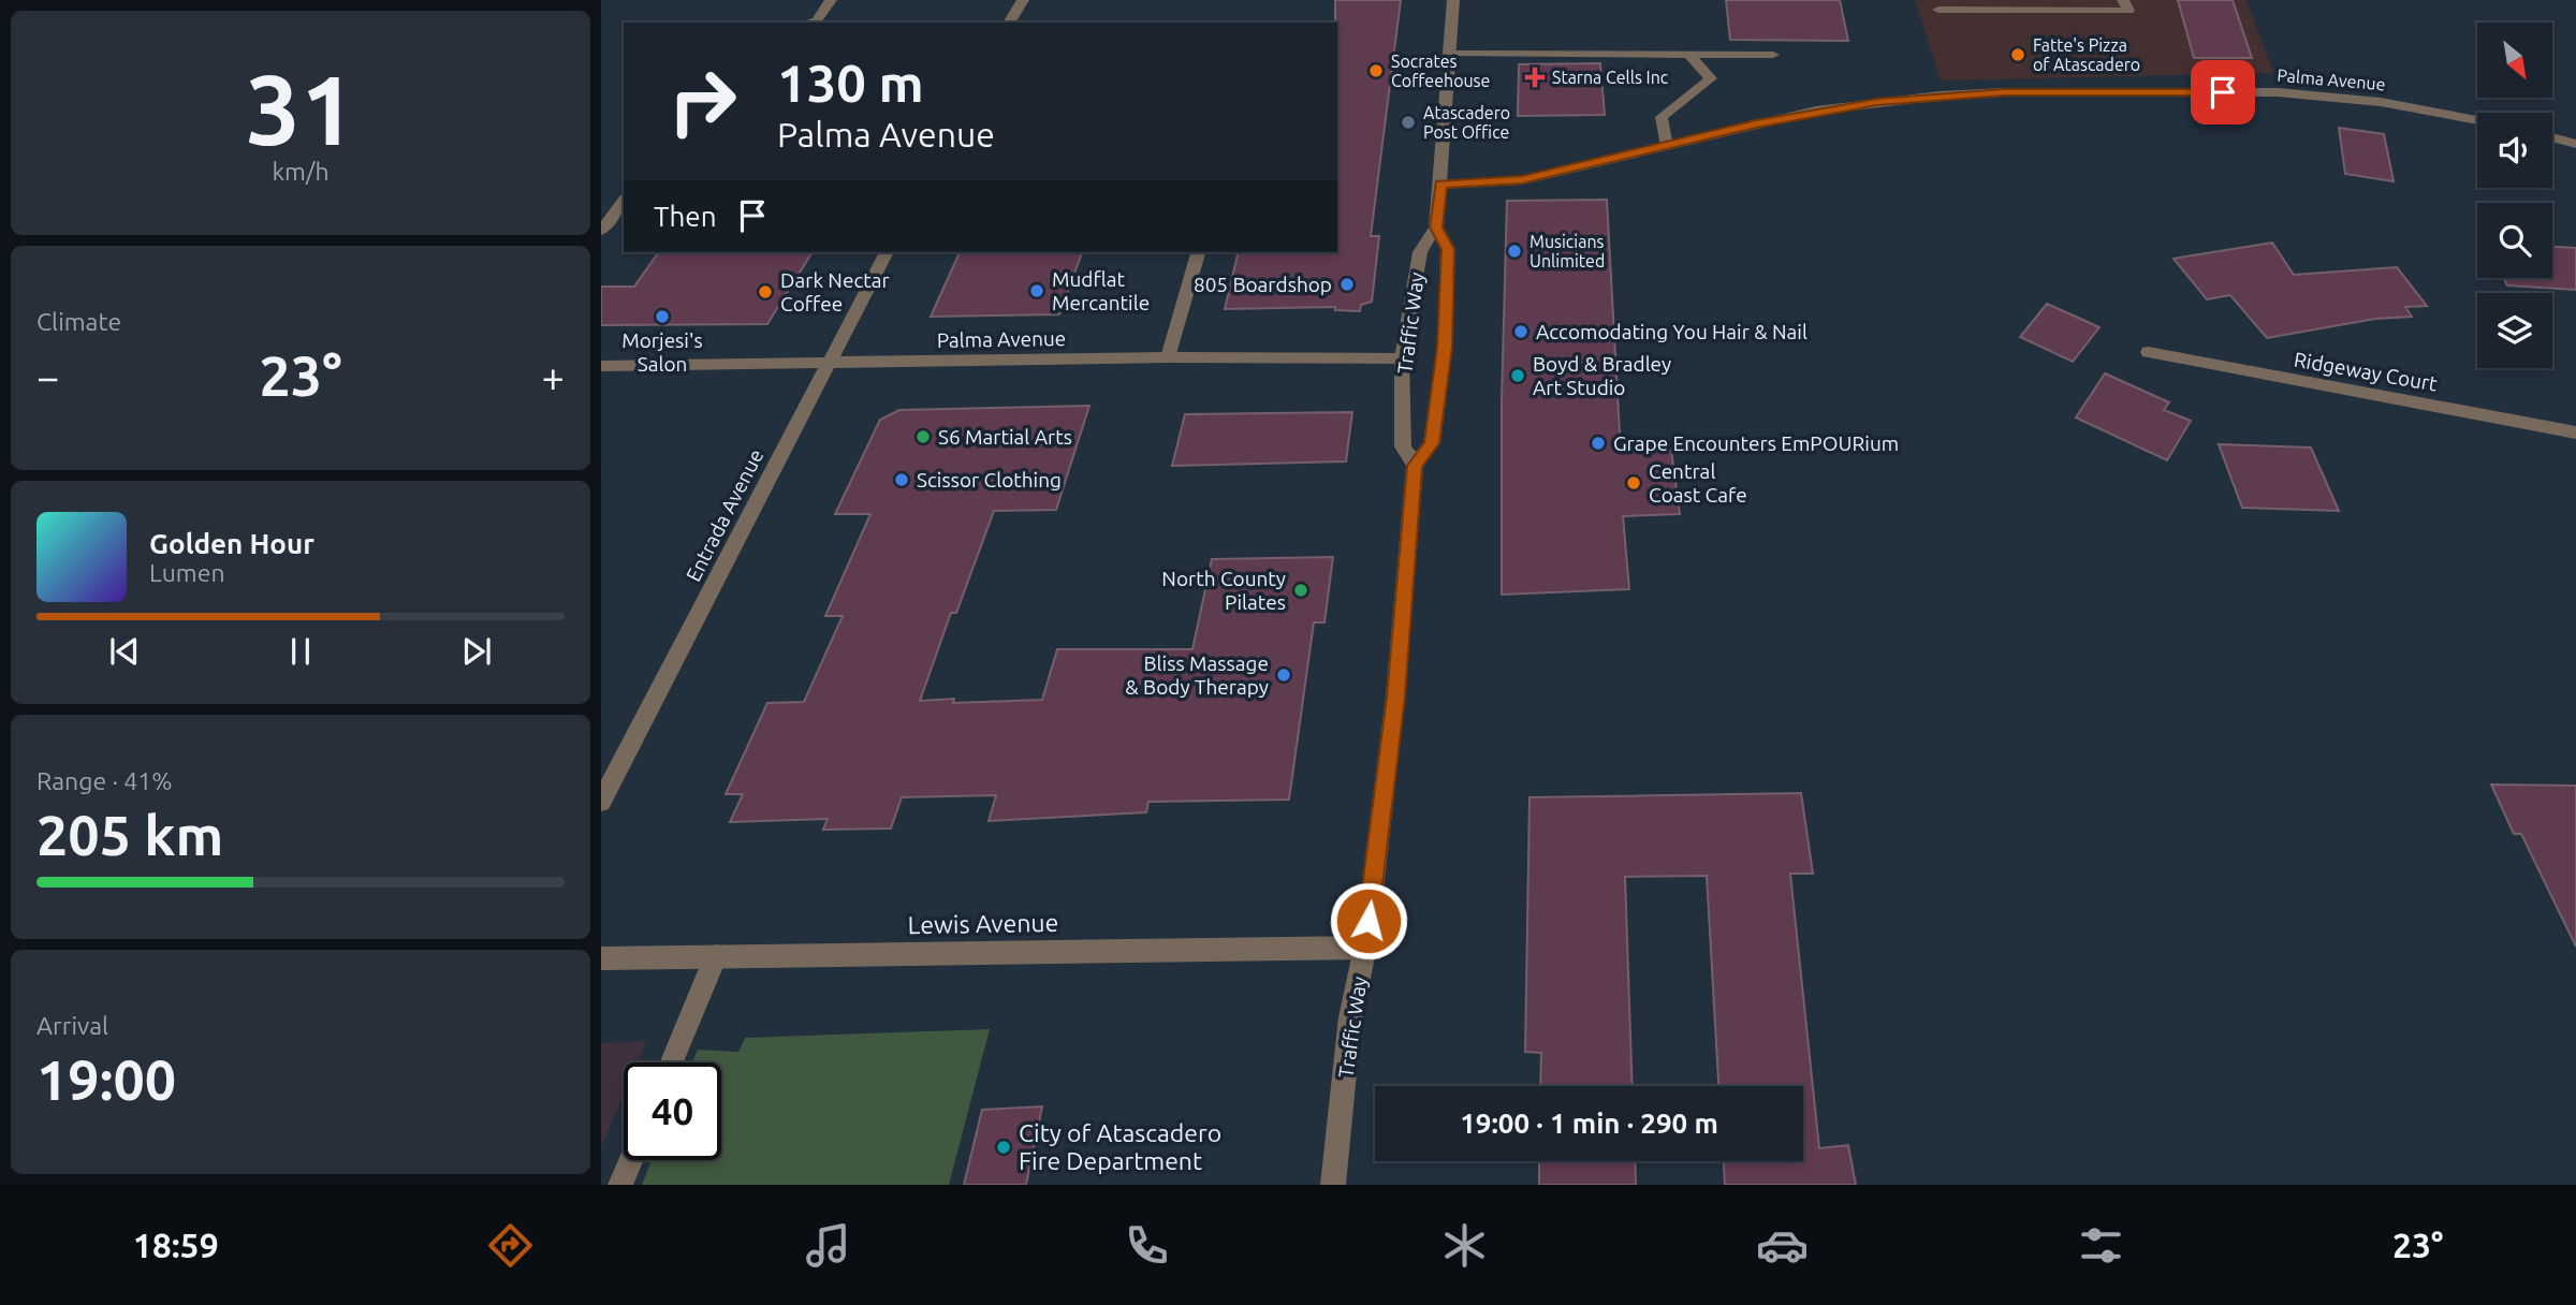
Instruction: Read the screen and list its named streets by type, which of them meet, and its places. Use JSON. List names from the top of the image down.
{
  "streets": {
    "street": [
      "Palma Avenue",
      "Traffic Way",
      "Ridgeway Court",
      "Entrada Avenue",
      "Lewis Avenue"
    ]
  },
  "crossings": [
    ["Palma Avenue", "Traffic Way"],
    ["Palma Avenue", "Entrada Avenue"],
    ["Traffic Way", "Lewis Avenue"]
  ],
  "places": {
    "other": [
      "Fatte's Pizza of Atascadero",
      "Socrates Coffeehouse",
      "Atascadero Post Office",
      "Musicians Unlimited",
      "805 Boardshop",
      "Mudflat Mercantile",
      "Dark Nectar Coffee",
      "Morjesi's Salon",
      "Accomodating You Hair & Nail",
      "Boyd & Bradley Art Studio",
      "S6 Martial Arts",
      "Grape Encounters EmPOURium",
      "Scissor Clothing",
      "Central Coast Cafe",
      "North County Pilates",
      "Bliss Massage & Body Therapy",
      "City of Atascadero Fire Department"
    ],
    "health": ["Starna Cells Inc"]
  },
  "north": "bottom right",
  "page": {
    "tile": [
      ["31", "km/h"],
      "Climate",
      ["Range · 41%", "205 km"],
      ["Arrival", "19:00"]
    ],
    "turn": ["130 m", "Palma Avenue"],
    "then": "Then",
    "heat": ["−", "23°", "+"],
    "song": ["Golden Hour", "Lumen"],
    "limit": "40",
    "trip": "19:00 · 1 min · 290 m",
    "tabs": ["18:59", "23°"]
  }
}
